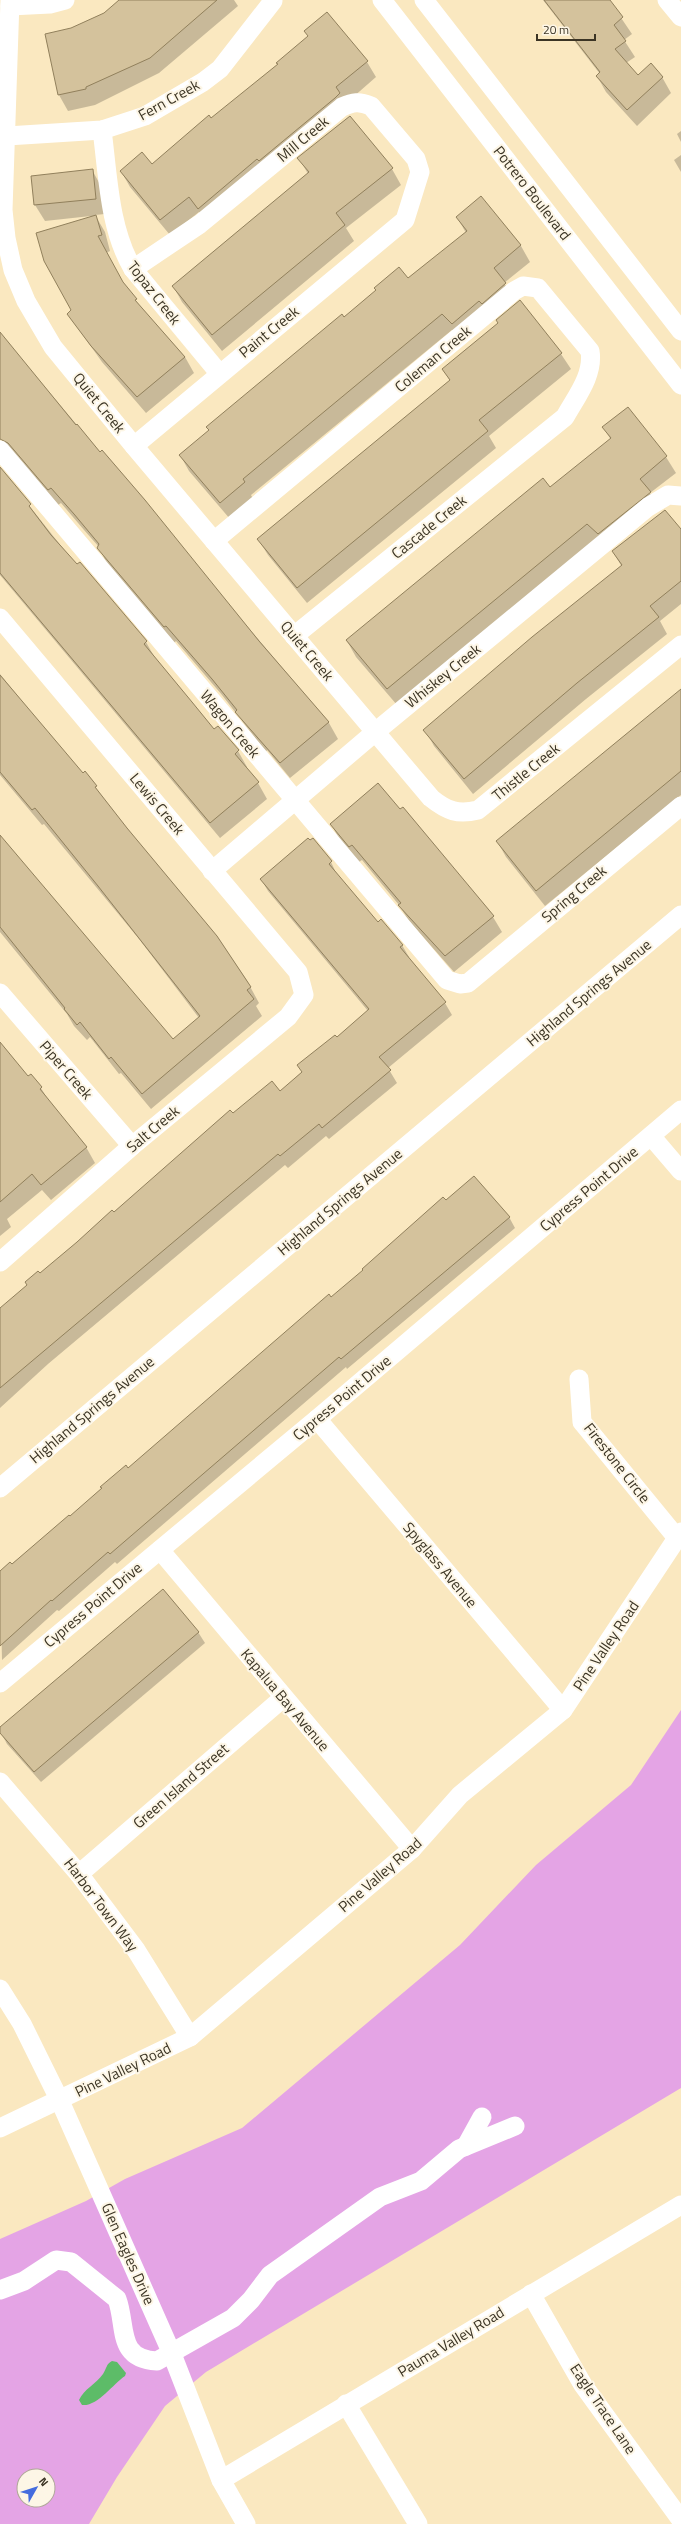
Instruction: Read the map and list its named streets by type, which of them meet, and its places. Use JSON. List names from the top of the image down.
{
  "streets": {
    "street": [
      "Fern Creek",
      "Mill Creek",
      "Potrero Boulevard",
      "Topaz Creek",
      "Paint Creek",
      "Coleman Creek",
      "Quiet Creek",
      "Cascade Creek",
      "Whiskey Creek",
      "Wagon Creek",
      "Thistle Creek",
      "Lewis Creek",
      "Spring Creek",
      "Highland Springs Avenue",
      "Piper Creek",
      "Salt Creek",
      "Cypress Point Drive",
      "Firestone Circle",
      "Spyglass Avenue",
      "Pine Valley Road",
      "Kapalua Bay Avenue",
      "Green Island Street",
      "Harbor Town Way",
      "Glen Eagles Drive",
      "Pauma Valley Road",
      "Eagle Trace Lane"
    ]
  },
  "crossings": [
    ["Fern Creek", "Topaz Creek"],
    ["Fern Creek", "Quiet Creek"],
    ["Mill Creek", "Topaz Creek"],
    ["Mill Creek", "Paint Creek"],
    ["Topaz Creek", "Paint Creek"],
    ["Paint Creek", "Quiet Creek"],
    ["Coleman Creek", "Quiet Creek"],
    ["Coleman Creek", "Cascade Creek"],
    ["Quiet Creek", "Cascade Creek"],
    ["Quiet Creek", "Whiskey Creek"],
    ["Quiet Creek", "Thistle Creek"],
    ["Whiskey Creek", "Wagon Creek"],
    ["Whiskey Creek", "Thistle Creek"],
    ["Whiskey Creek", "Lewis Creek"],
    ["Wagon Creek", "Spring Creek"],
    ["Lewis Creek", "Salt Creek"],
    ["Piper Creek", "Salt Creek"],
    ["Cypress Point Drive", "Spyglass Avenue"],
    ["Cypress Point Drive", "Kapalua Bay Avenue"],
    ["Firestone Circle", "Pine Valley Road"],
    ["Spyglass Avenue", "Pine Valley Road"],
    ["Pine Valley Road", "Kapalua Bay Avenue"],
    ["Pine Valley Road", "Harbor Town Way"],
    ["Pine Valley Road", "Glen Eagles Drive"],
    ["Kapalua Bay Avenue", "Green Island Street"],
    ["Green Island Street", "Harbor Town Way"],
    ["Glen Eagles Drive", "Pauma Valley Road"],
    ["Pauma Valley Road", "Eagle Trace Lane"]
  ],
  "scale_bar": "20 m",
  "north": "top right"
}
